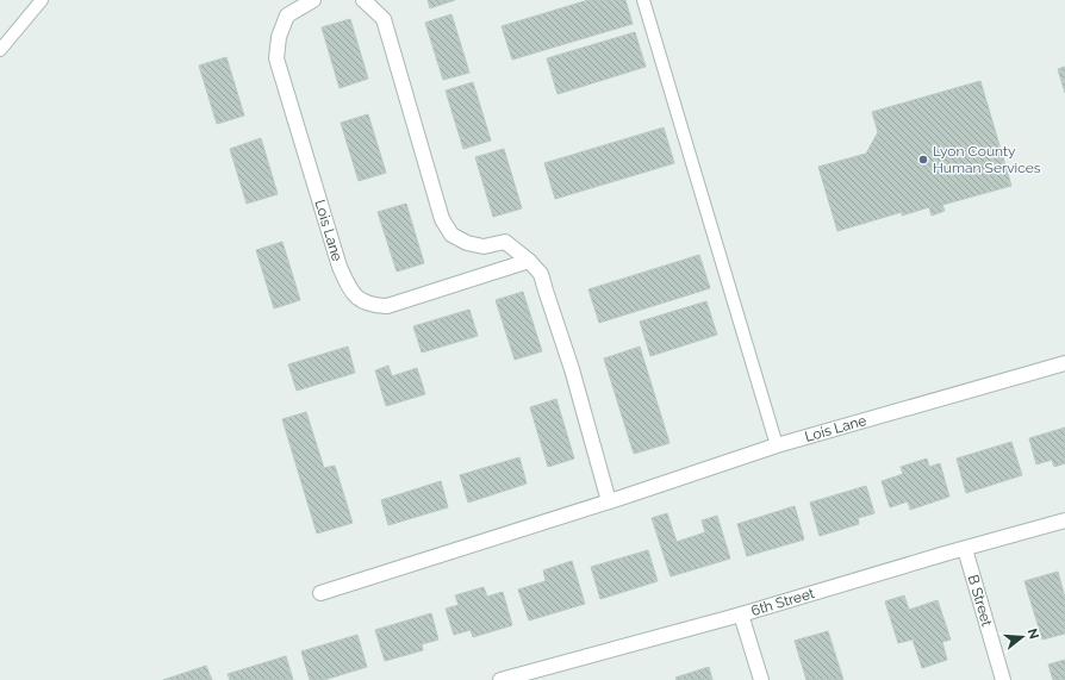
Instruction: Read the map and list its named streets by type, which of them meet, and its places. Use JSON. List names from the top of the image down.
{
  "streets": {
    "street": ["Lois Lane", "B Street", "6th Street"]
  },
  "crossings": [
    ["B Street", "6th Street"]
  ],
  "places": ["Lyon County Human Services"],
  "north": "right"
}
